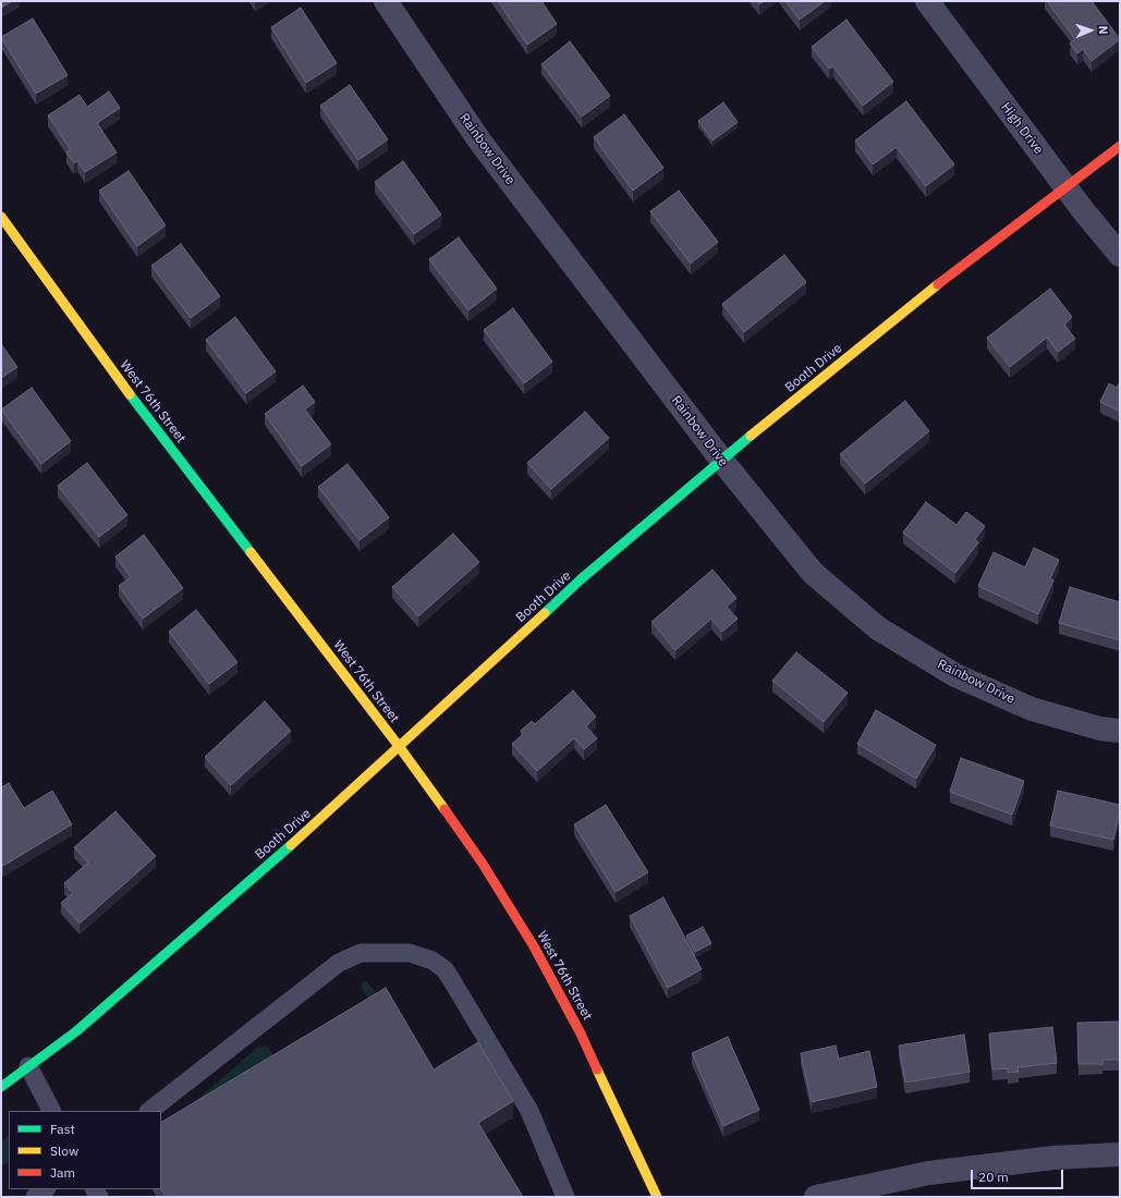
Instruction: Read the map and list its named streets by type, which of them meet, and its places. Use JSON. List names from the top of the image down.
{
  "streets": {
    "street": [
      "High Drive",
      "Rainbow Drive",
      "Booth Drive",
      "West 76th Street"
    ]
  },
  "crossings": [
    ["High Drive", "Booth Drive"],
    ["Rainbow Drive", "Booth Drive"],
    ["Booth Drive", "West 76th Street"]
  ],
  "legend": ["Fast", "Slow", "Jam"],
  "scale_bar": "20 m",
  "north": "right"
}
